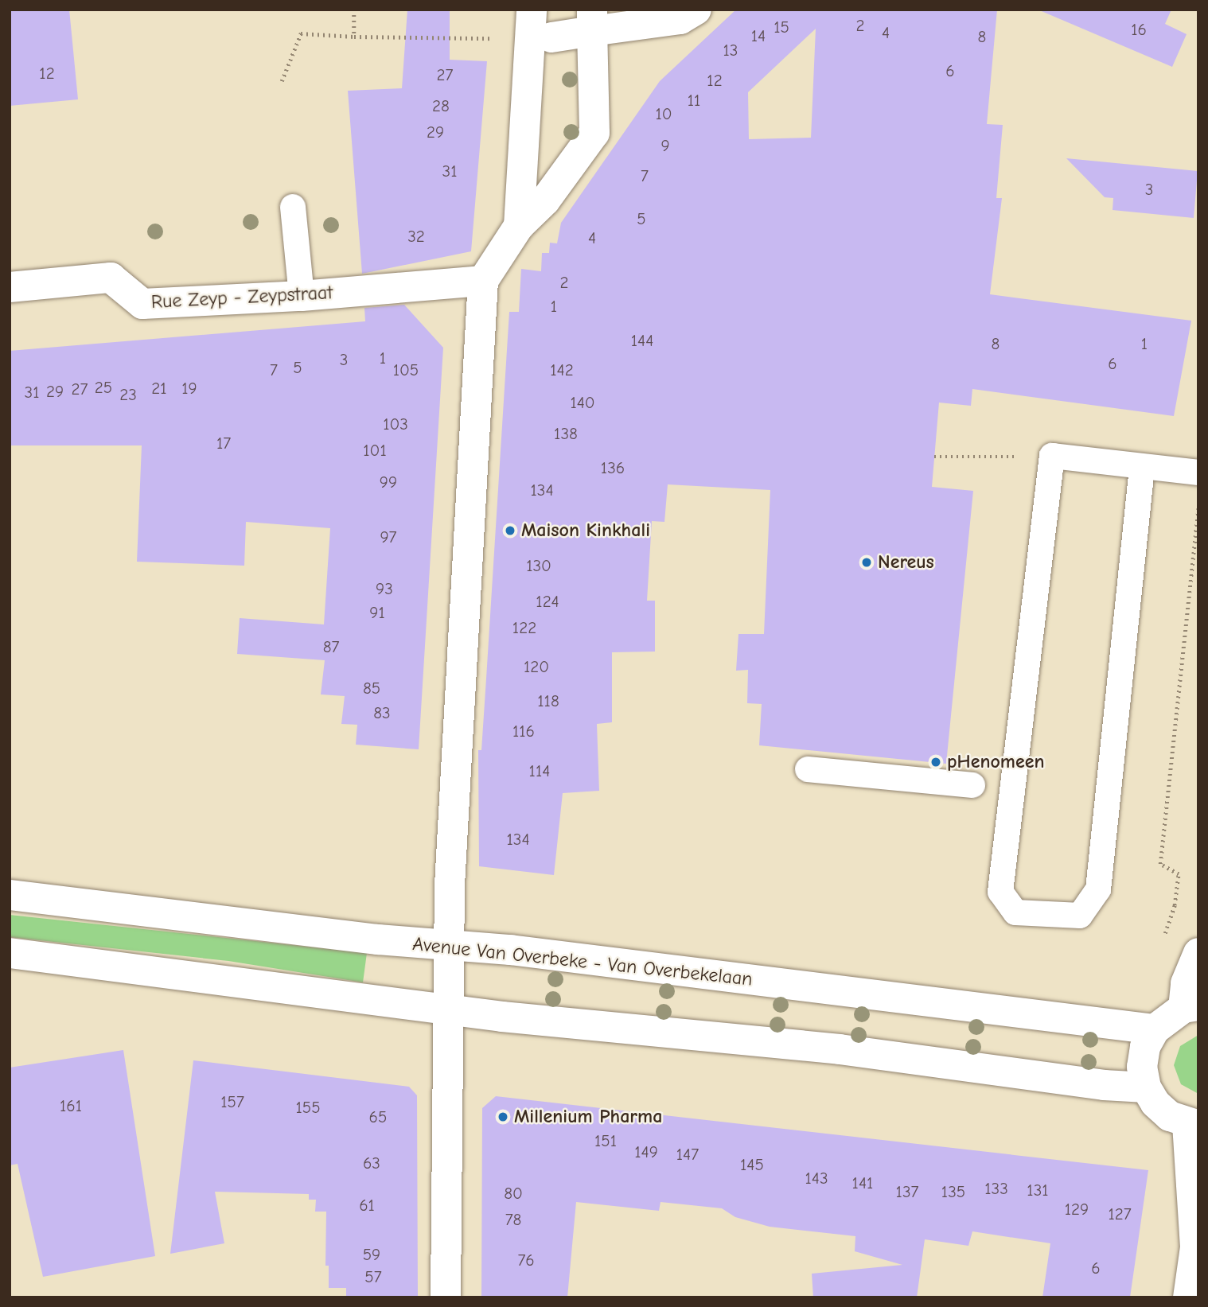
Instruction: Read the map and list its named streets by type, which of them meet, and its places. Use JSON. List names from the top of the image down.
{
  "streets": {
    "street": ["Rue Zeyp - Zeypstraat", "Avenue Van Overbeke - Van Overbekelaan"]
  },
  "places": [
    "Maison Kinkhali",
    "Nereus",
    "pHenomeen",
    "Millenium Pharma"
  ],
  "house_numbers": [
    "2",
    "15",
    "16",
    "4",
    "14",
    "8",
    "13",
    "6",
    "12",
    "27",
    "12",
    "11",
    "28",
    "10",
    "29",
    "9",
    "31",
    "7",
    "3",
    "5",
    "32",
    "4",
    "2",
    "1",
    "144",
    "8",
    "1",
    "1",
    "3",
    "6",
    "5",
    "7",
    "105",
    "142",
    "25",
    "21",
    "19",
    "27",
    "29",
    "31",
    "23",
    "140",
    "103",
    "138",
    "17",
    "101",
    "136",
    "99",
    "134",
    "97",
    "130",
    "93",
    "124",
    "91",
    "122",
    "87",
    "120",
    "85",
    "118",
    "83",
    "116",
    "114",
    "134",
    "157",
    "161",
    "155",
    "65",
    "151",
    "149",
    "147",
    "63",
    "145",
    "143",
    "141",
    "133",
    "131",
    "137",
    "135",
    "80",
    "61",
    "129",
    "127",
    "78",
    "59",
    "76",
    "6",
    "57"
  ]
}
